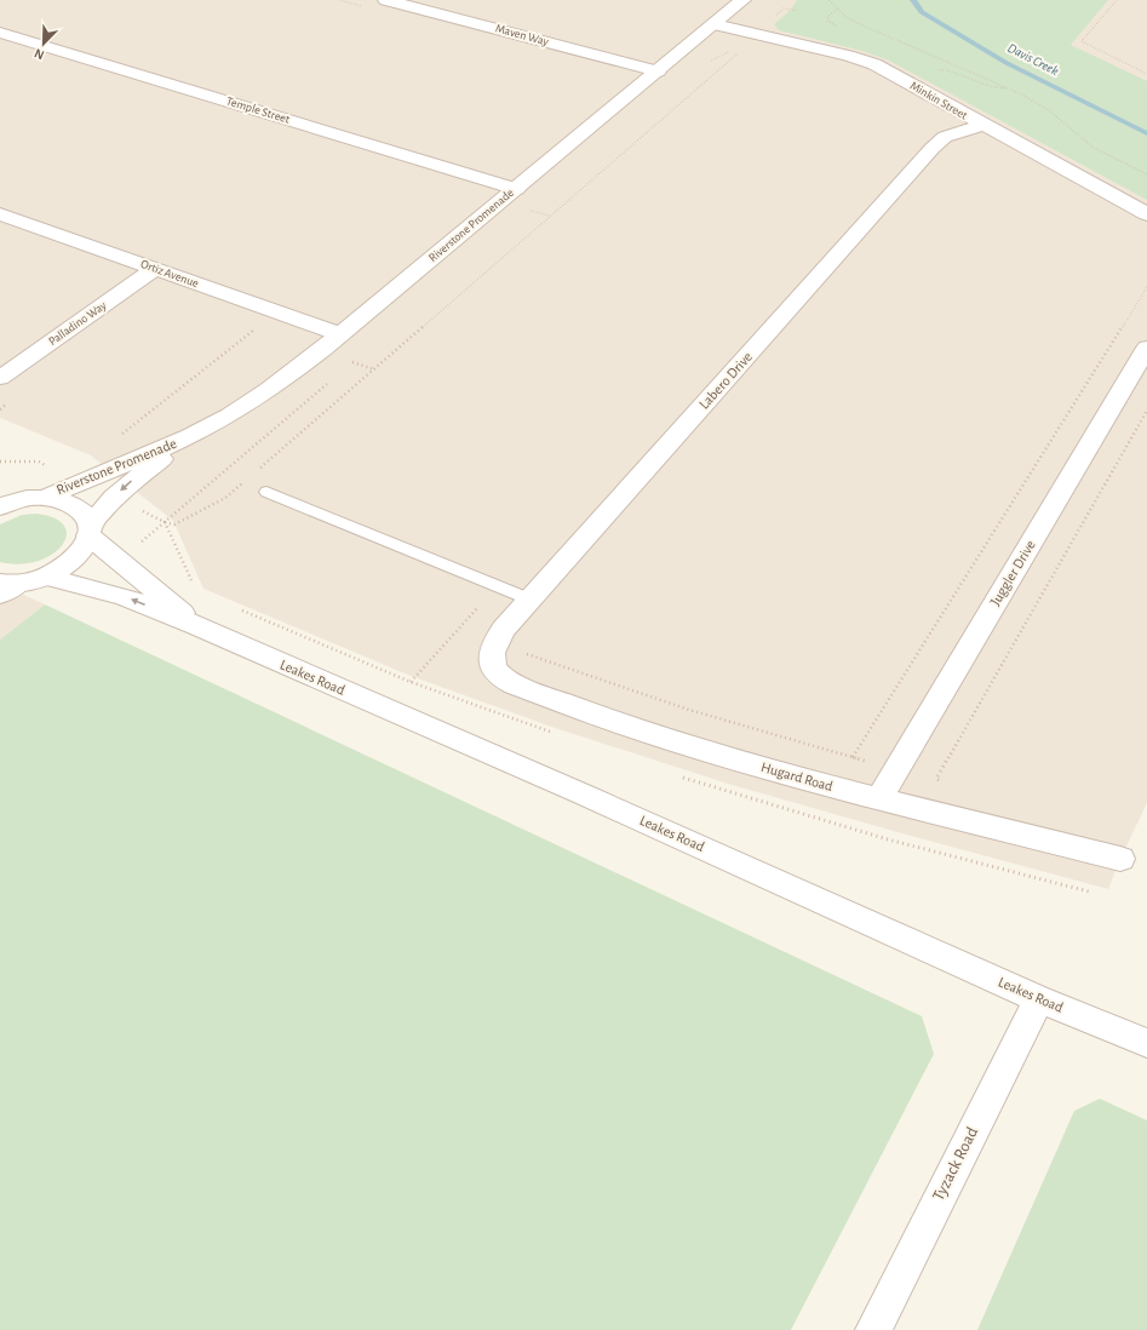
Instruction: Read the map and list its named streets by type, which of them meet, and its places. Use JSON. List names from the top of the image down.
{
  "streets": {
    "street": [
      "Maven Way",
      "Minkin Street",
      "Temple Street",
      "Riverstone Promenade",
      "Ortiz Avenue",
      "Palladino Way",
      "Labero Drive",
      "Juggler Drive",
      "Leakes Road",
      "Hugard Road",
      "Tyzack Road"
    ]
  },
  "crossings": [
    ["Maven Way", "Riverstone Promenade"],
    ["Minkin Street", "Riverstone Promenade"],
    ["Minkin Street", "Labero Drive"],
    ["Temple Street", "Riverstone Promenade"],
    ["Riverstone Promenade", "Ortiz Avenue"],
    ["Riverstone Promenade", "Leakes Road"],
    ["Ortiz Avenue", "Palladino Way"],
    ["Labero Drive", "Hugard Road"],
    ["Juggler Drive", "Hugard Road"],
    ["Leakes Road", "Tyzack Road"]
  ],
  "water": ["Davis Creek"],
  "north": "bottom left"
}
